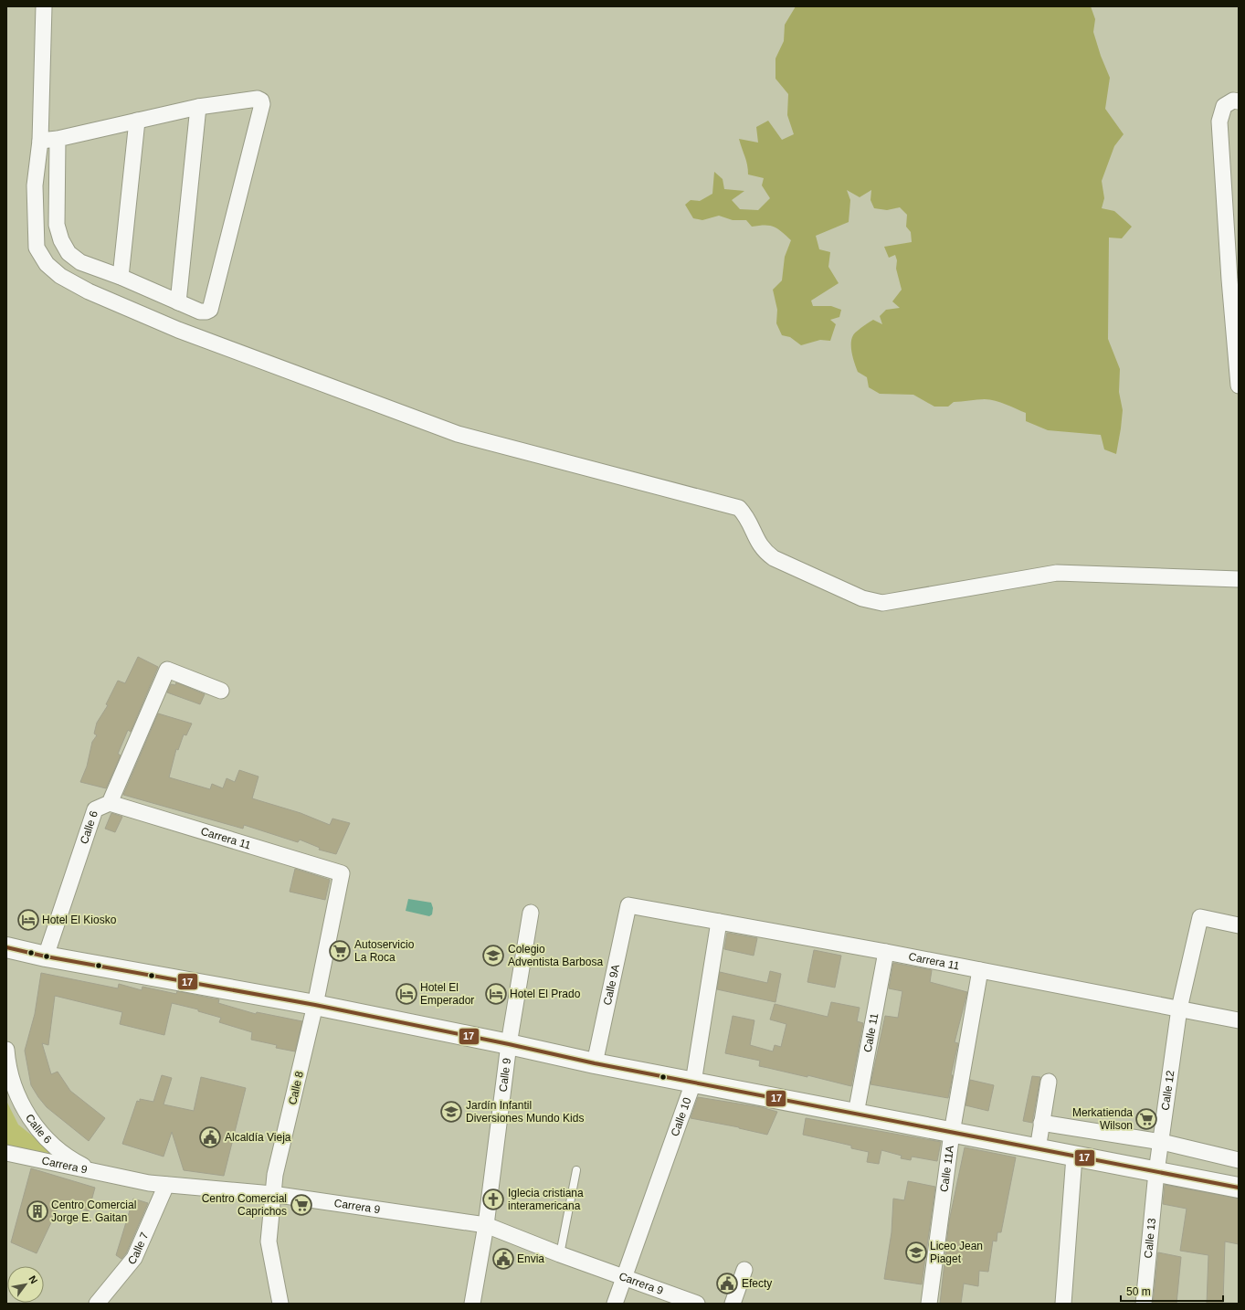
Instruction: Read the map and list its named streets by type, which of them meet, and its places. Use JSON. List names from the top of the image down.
{
  "streets": {
    "street": [
      "Calle 6",
      "Carrera 11",
      "Calle 9A",
      "Calle 11",
      "Calle 9",
      "Calle 8",
      "Calle 12",
      "Calle 10",
      "Carrera 9",
      "Calle 11A",
      "Calle 13",
      "Calle 7"
    ]
  },
  "crossings": [
    ["Calle 6", "Carrera 11"],
    ["Calle 6", "Carrera 9"],
    ["Carrera 11", "Calle 9A"],
    ["Carrera 11", "Calle 11"],
    ["Carrera 11", "Calle 8"],
    ["Carrera 11", "Calle 12"],
    ["Carrera 11", "Calle 10"],
    ["Carrera 11", "Calle 11A"],
    ["Calle 9", "Carrera 9"],
    ["Calle 8", "Carrera 9"],
    ["Calle 12", "Calle 13"],
    ["Calle 10", "Carrera 9"],
    ["Carrera 9", "Calle 7"]
  ],
  "places": {
    "hotel": ["Hotel El Kiosko", "Hotel El Emperador", "Hotel El Prado"],
    "supermarket": ["Autoservicio La Roca", "Merkatienda Wilson", "Centro Comercial Caprichos"],
    "school or university": ["Colegio Adventista Barbosa", "Jardín Infantil Diversiones Mundo Kids", "Liceo Jean Piaget"],
    "public building": ["Alcaldía Vieja", "Envia", "Efecty"],
    "church": ["Iglecia cristiana interamericana"],
    "building": ["Centro Comercial Jorge E. Gaitan"]
  },
  "lines": ["transit line 17"],
  "scale_bar": "50 m",
  "north": "top right"
}
